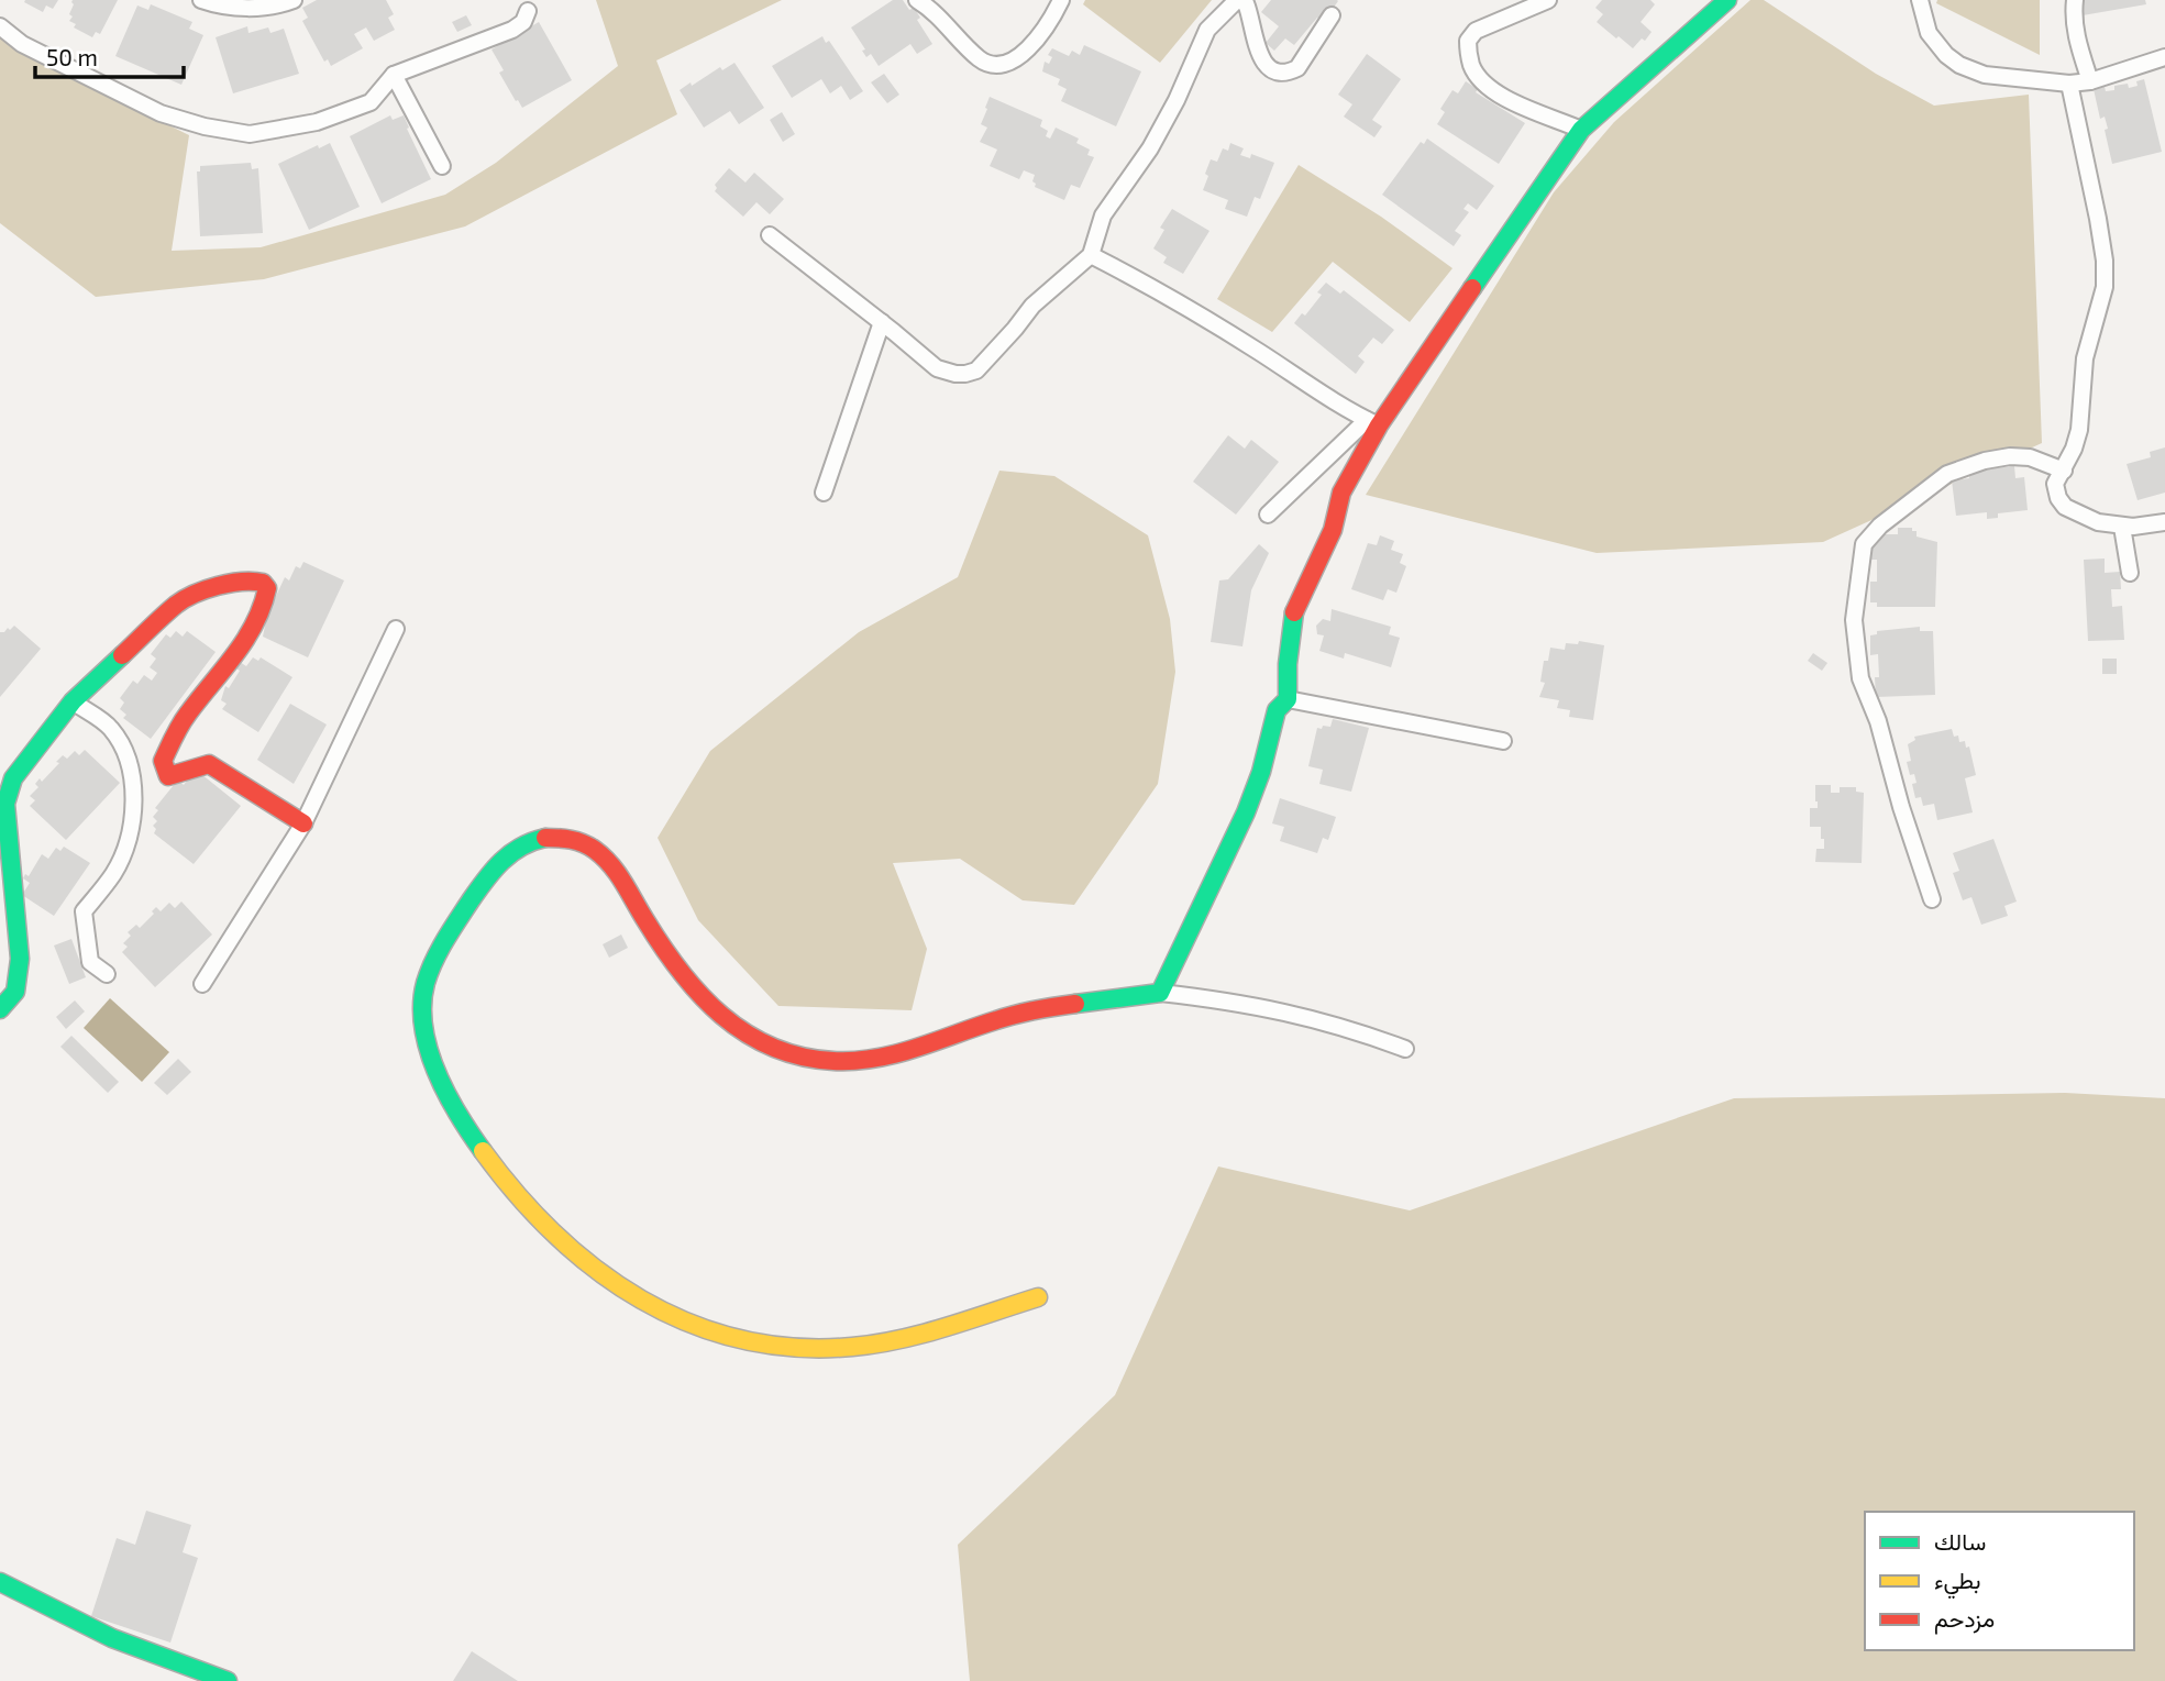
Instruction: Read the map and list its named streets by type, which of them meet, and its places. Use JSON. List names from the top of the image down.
{
  "legend": ["سالك", "بطيء", "مزدحم"],
  "scale_bar": "50 m"
}
